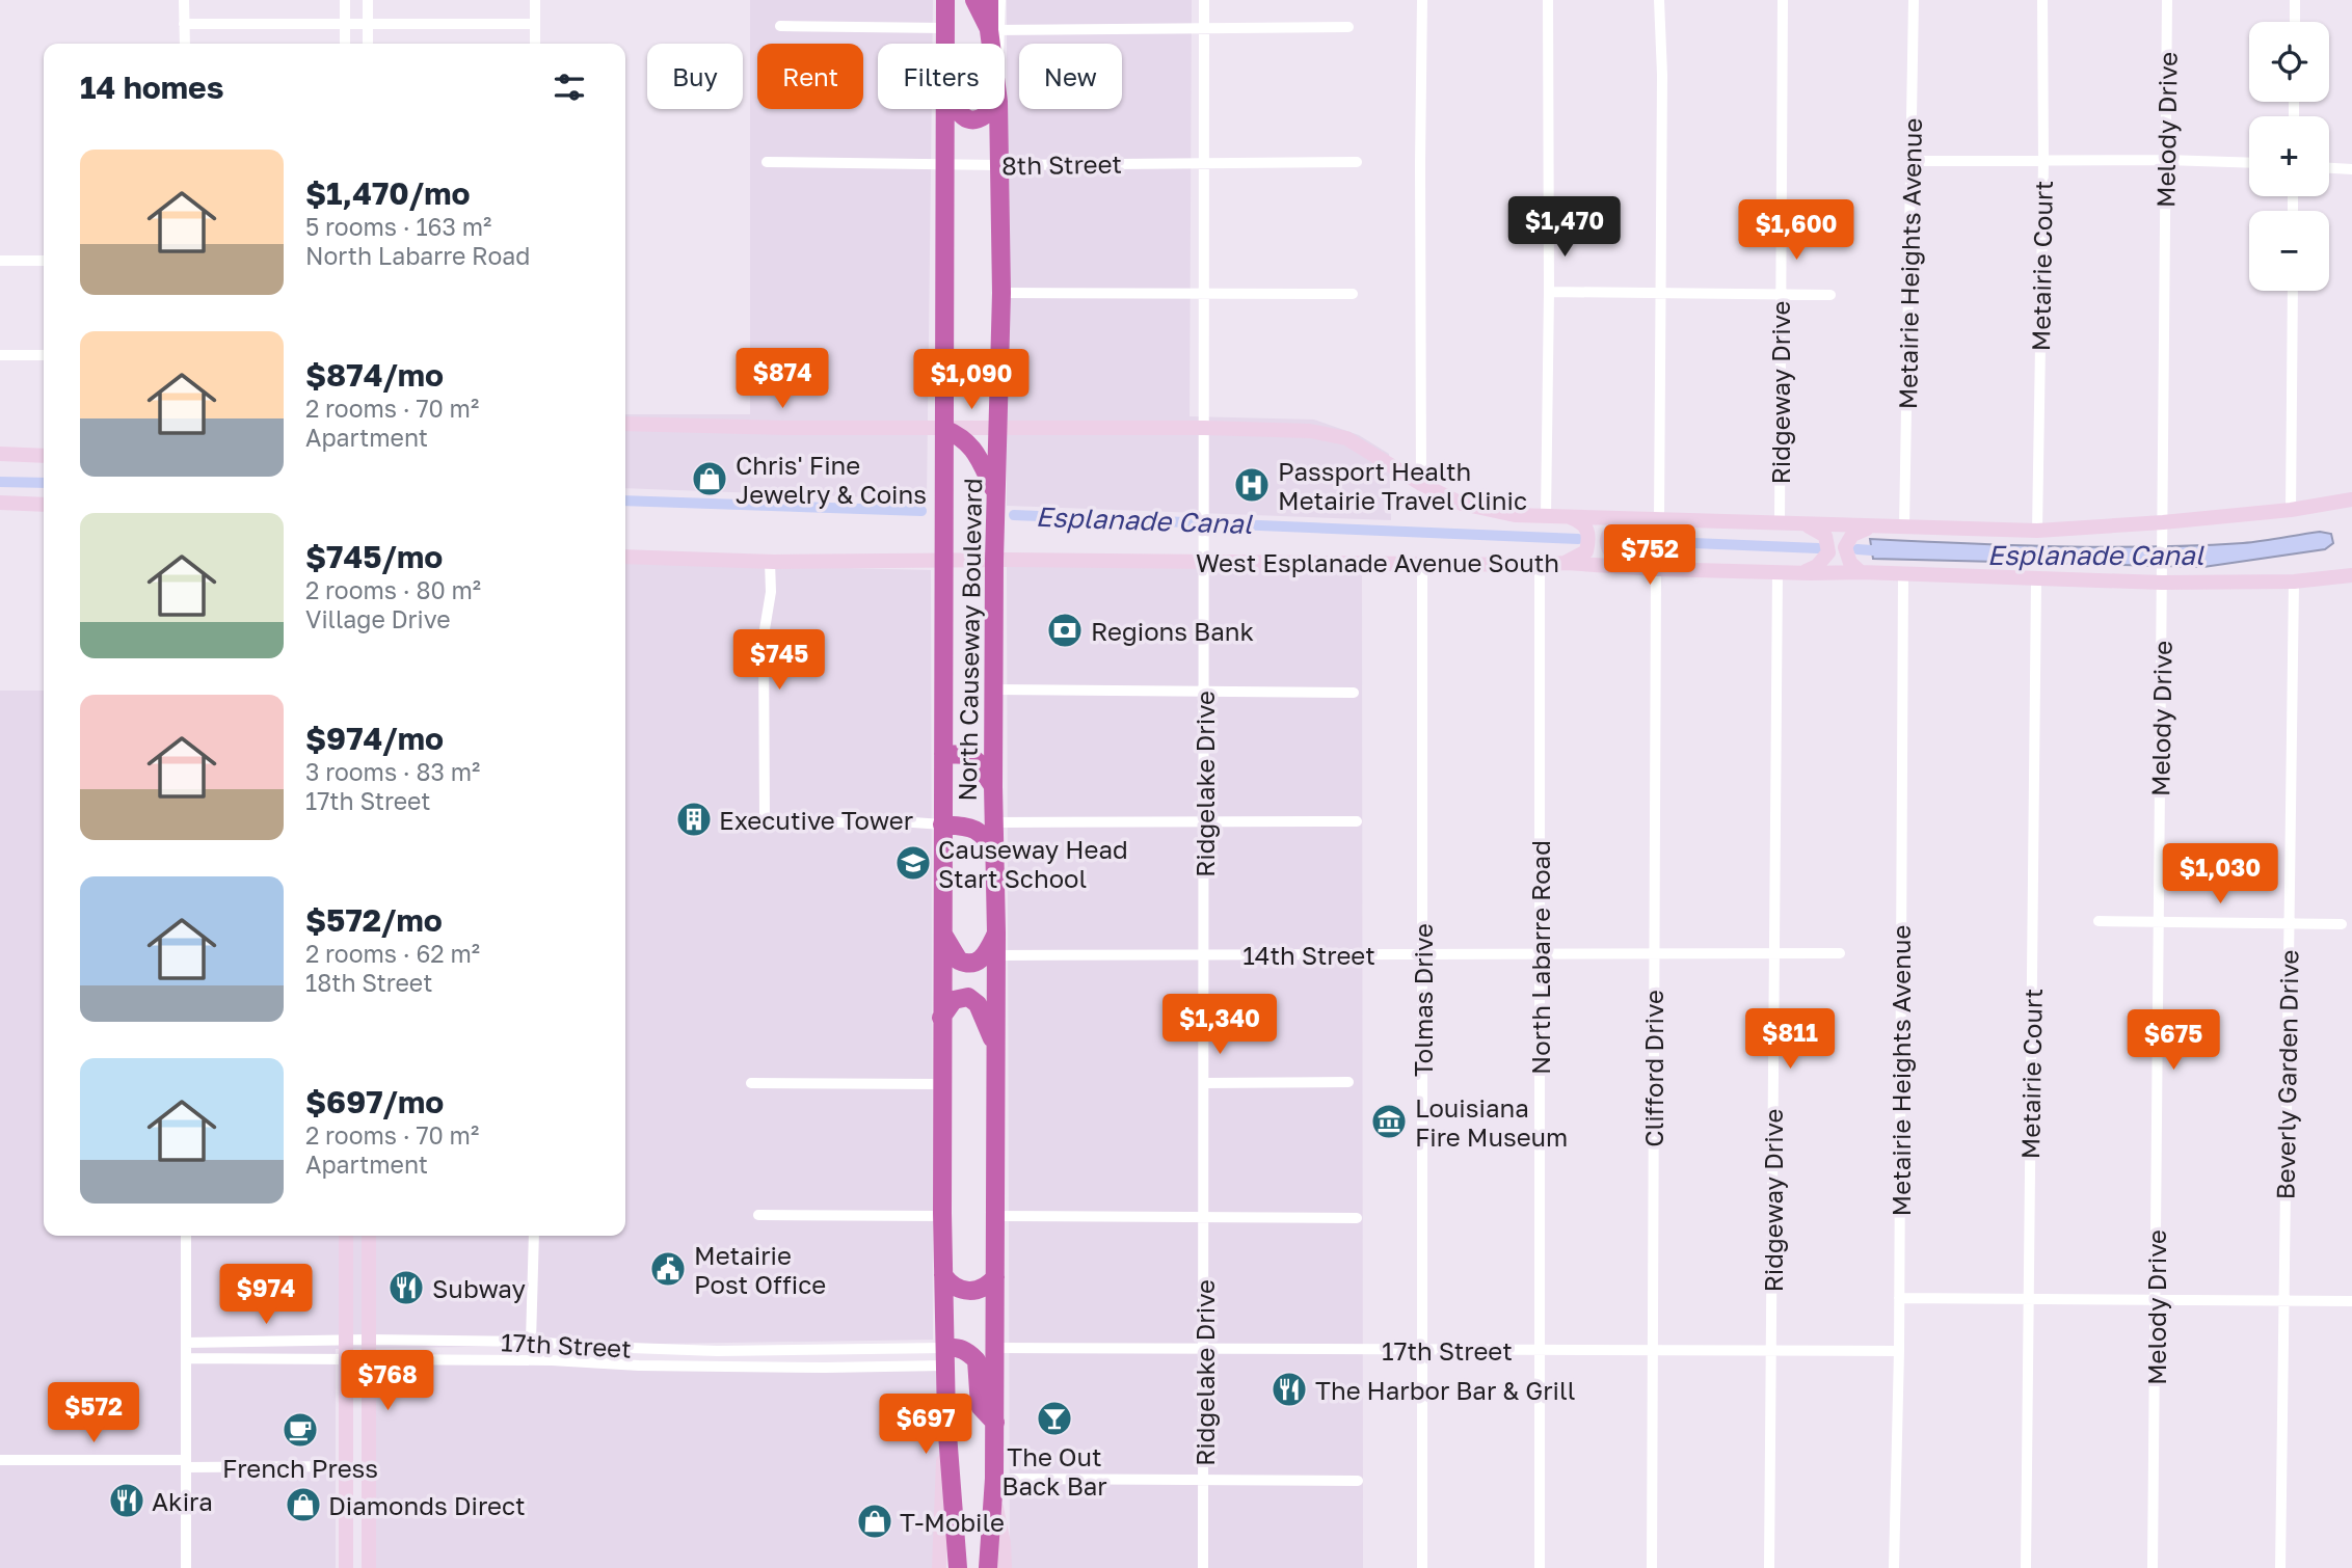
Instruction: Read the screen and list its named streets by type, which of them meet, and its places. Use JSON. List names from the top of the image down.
{
  "streets": {
    "highway": ["North Causeway Boulevard"],
    "main road": ["West Esplanade Avenue South"],
    "street": [
      "Melody Drive",
      "8th Street",
      "Metairie Heights Avenue",
      "Metairie Court",
      "Ridgeway Drive",
      "Ridgelake Drive",
      "14th Street",
      "North Labarre Road",
      "Tolmas Drive",
      "Clifford Drive",
      "Beverly Garden Drive",
      "17th Street"
    ]
  },
  "crossings": [
    ["Melody Drive", "West Esplanade Avenue South"],
    ["8th Street", "North Causeway Boulevard"],
    ["8th Street", "Ridgelake Drive"],
    ["Metairie Heights Avenue", "West Esplanade Avenue South"],
    ["Metairie Heights Avenue", "17th Street"],
    ["Metairie Court", "West Esplanade Avenue South"],
    ["Ridgeway Drive", "West Esplanade Avenue South"],
    ["Ridgeway Drive", "14th Street"],
    ["Ridgeway Drive", "17th Street"],
    ["West Esplanade Avenue South", "North Causeway Boulevard"],
    ["West Esplanade Avenue South", "Ridgelake Drive"],
    ["West Esplanade Avenue South", "North Labarre Road"],
    ["West Esplanade Avenue South", "Tolmas Drive"],
    ["West Esplanade Avenue South", "Clifford Drive"],
    ["West Esplanade Avenue South", "Beverly Garden Drive"],
    ["North Causeway Boulevard", "14th Street"],
    ["North Causeway Boulevard", "17th Street"],
    ["Ridgelake Drive", "14th Street"],
    ["Ridgelake Drive", "17th Street"],
    ["14th Street", "North Labarre Road"],
    ["14th Street", "Tolmas Drive"],
    ["14th Street", "Clifford Drive"],
    ["North Labarre Road", "17th Street"],
    ["Tolmas Drive", "17th Street"],
    ["Clifford Drive", "17th Street"]
  ],
  "water": ["Esplanade Canal"],
  "places": {
    "shop": ["Chris' Fine Jewelry & Coins", "Diamonds Direct", "T-Mobile"],
    "hospital": ["Passport Health Metairie Travel Clinic"],
    "bank": ["Regions Bank"],
    "building": ["Executive Tower"],
    "school or university": ["Causeway Head Start School"],
    "museum": ["Louisiana Fire Museum"],
    "public building": ["Metairie Post Office"],
    "restaurant": ["Subway", "The Harbor Bar & Grill", "Akira"],
    "bar": ["The Out Back Bar"],
    "cafe": ["French Press"]
  },
  "page": {
    "map_buttons": ["+", "−"],
    "chip": [
      "Buy",
      "Rent",
      "Filters",
      "New"
    ],
    "heading": "14 homes",
    "list": [
      {
        "name": "$1,470/mo",
        "note": "5 rooms · 163 m² · North Labarre Road"
      },
      {
        "name": "$874/mo",
        "note": "2 rooms · 70 m² · Apartment"
      },
      {
        "name": "$745/mo",
        "note": "2 rooms · 80 m² · Village Drive"
      },
      {
        "name": "$974/mo",
        "note": "3 rooms · 83 m² · 17th Street"
      },
      {
        "name": "$572/mo",
        "note": "2 rooms · 62 m² · 18th Street"
      },
      {
        "name": "$697/mo",
        "note": "2 rooms · 70 m² · Apartment"
      }
    ],
    "price": [
      "$1,470",
      "$1,600",
      "$874",
      "$1,090",
      "$752",
      "$745",
      "$1,030",
      "$1,340",
      "$811",
      "$675",
      "$974",
      "$768",
      "$572",
      "$697"
    ]
  }
}
